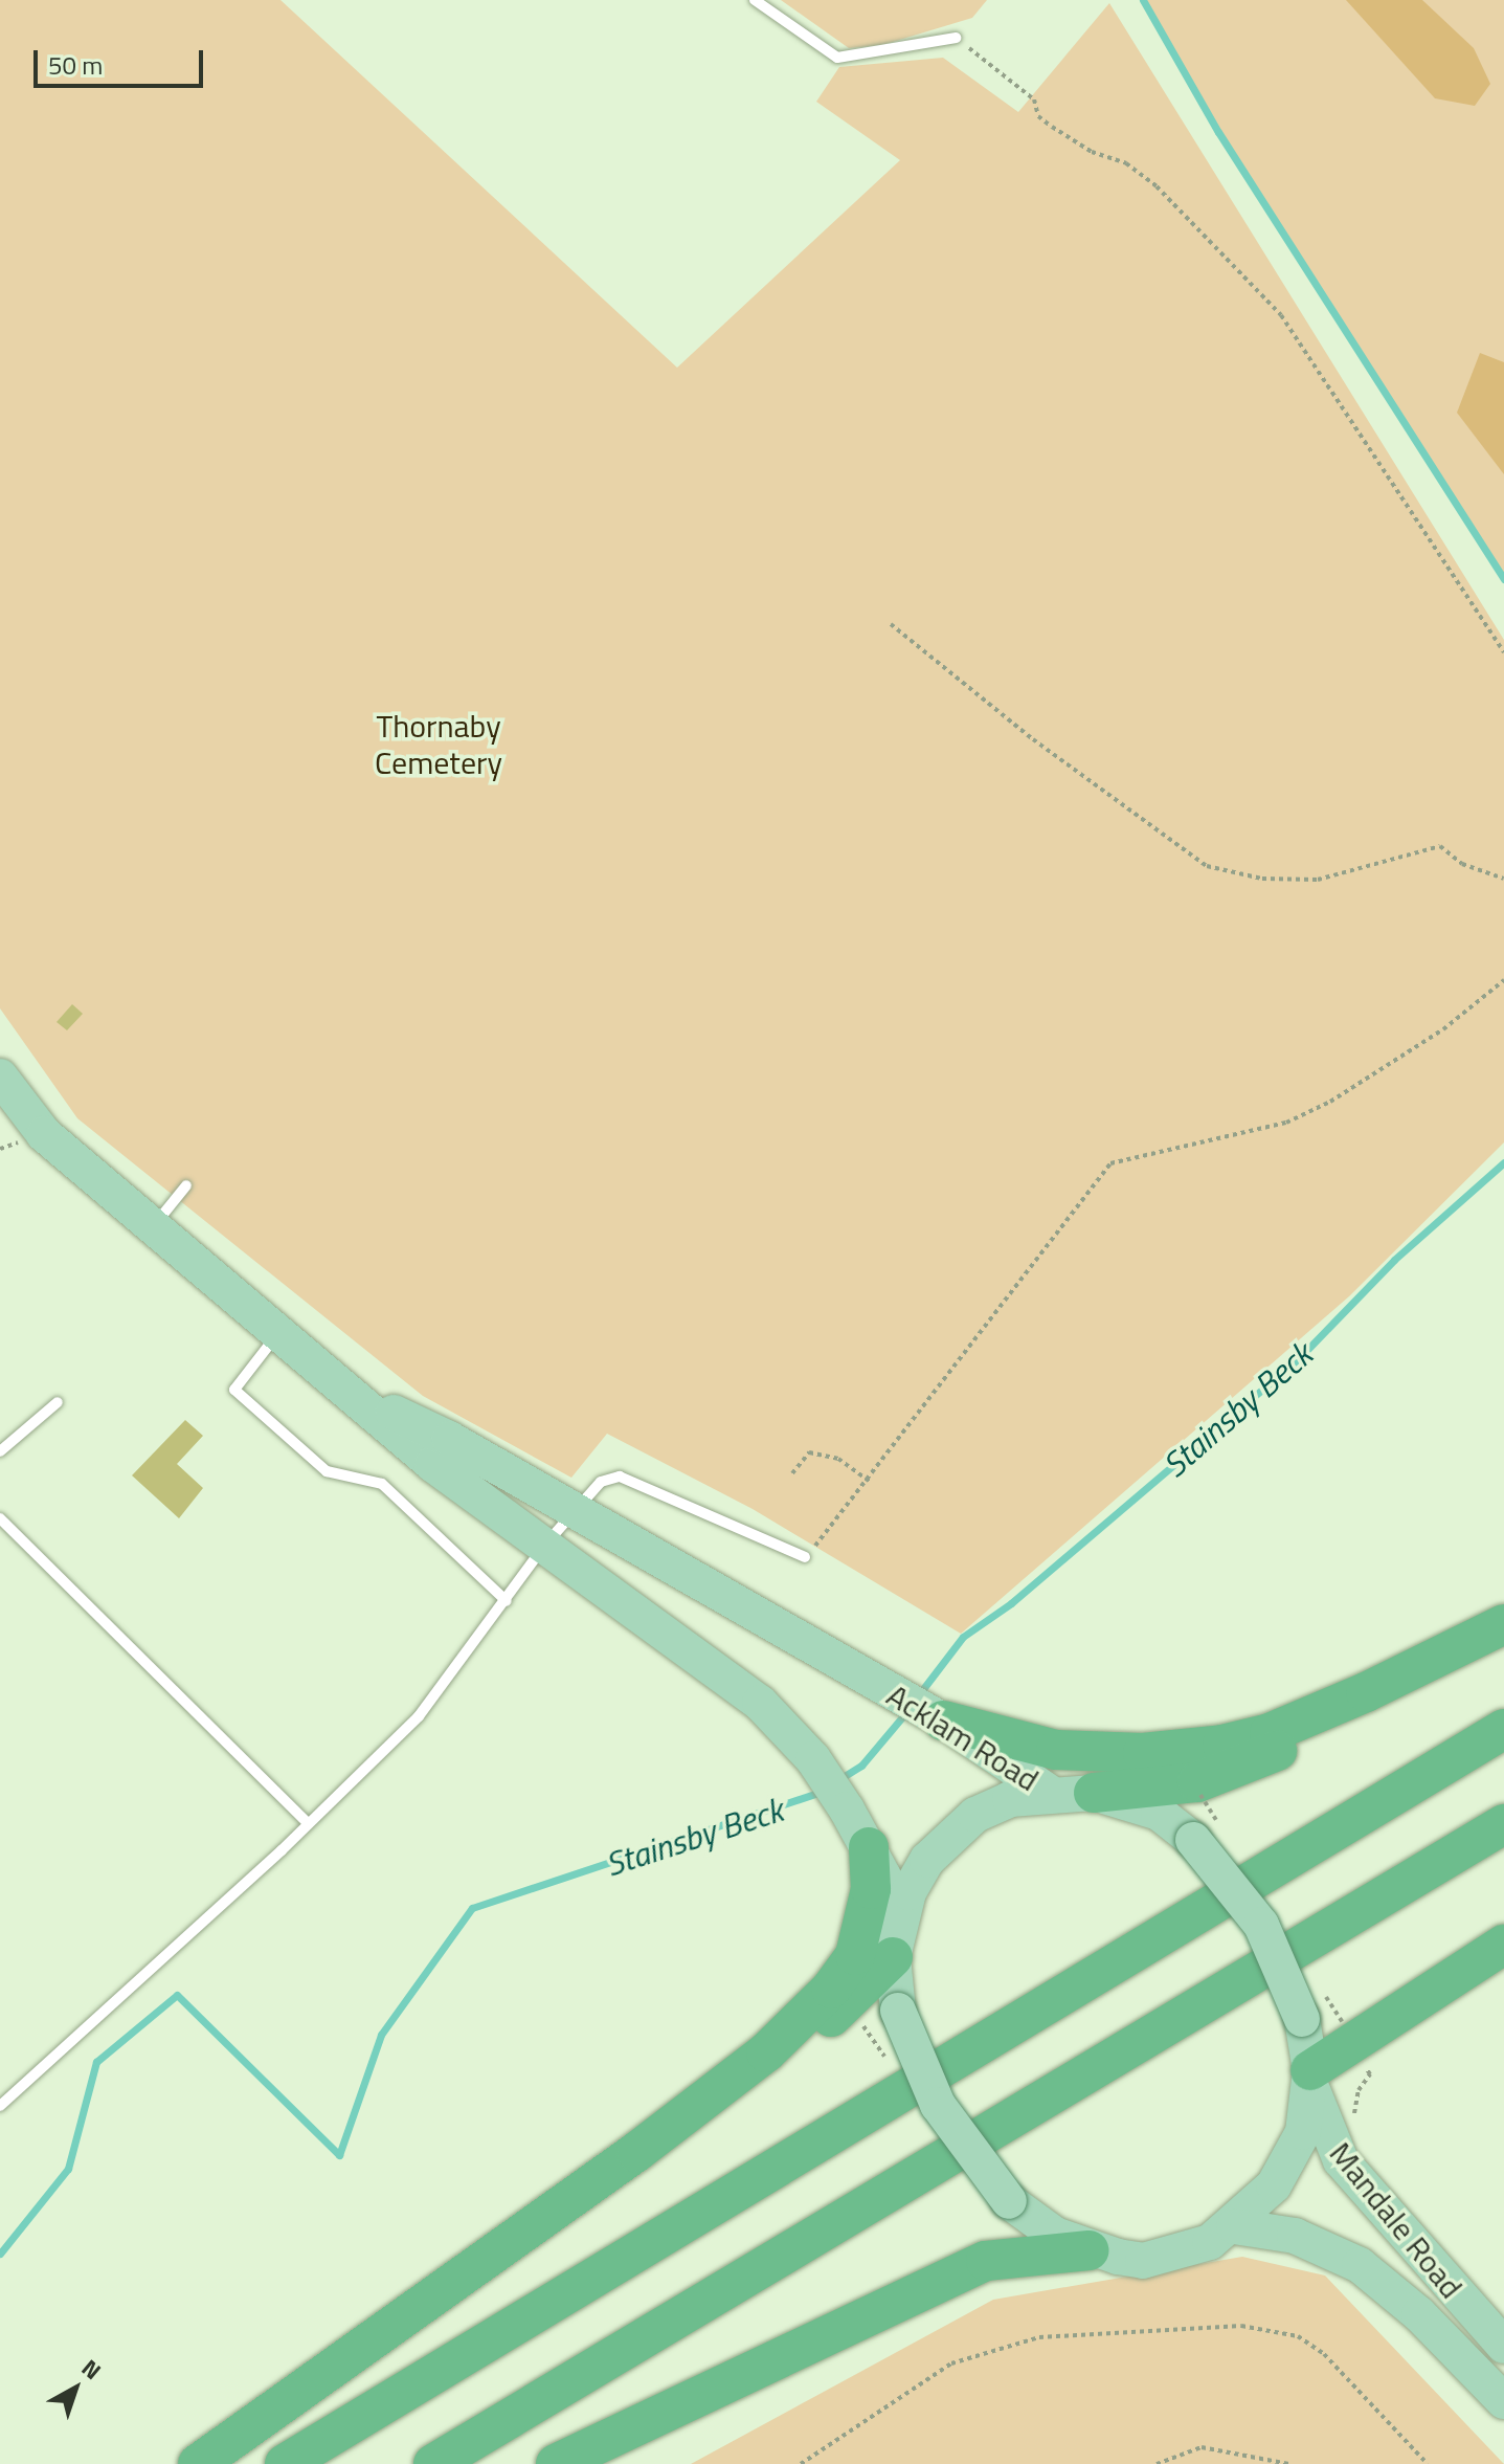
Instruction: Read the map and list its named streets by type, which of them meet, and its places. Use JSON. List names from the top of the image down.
{
  "streets": {
    "main road": ["Acklam Road", "Mandale Road"]
  },
  "water": ["Stainsby Beck"],
  "parks": ["Thornaby Cemetery"],
  "scale_bar": "50 m",
  "north": "top right"
}
